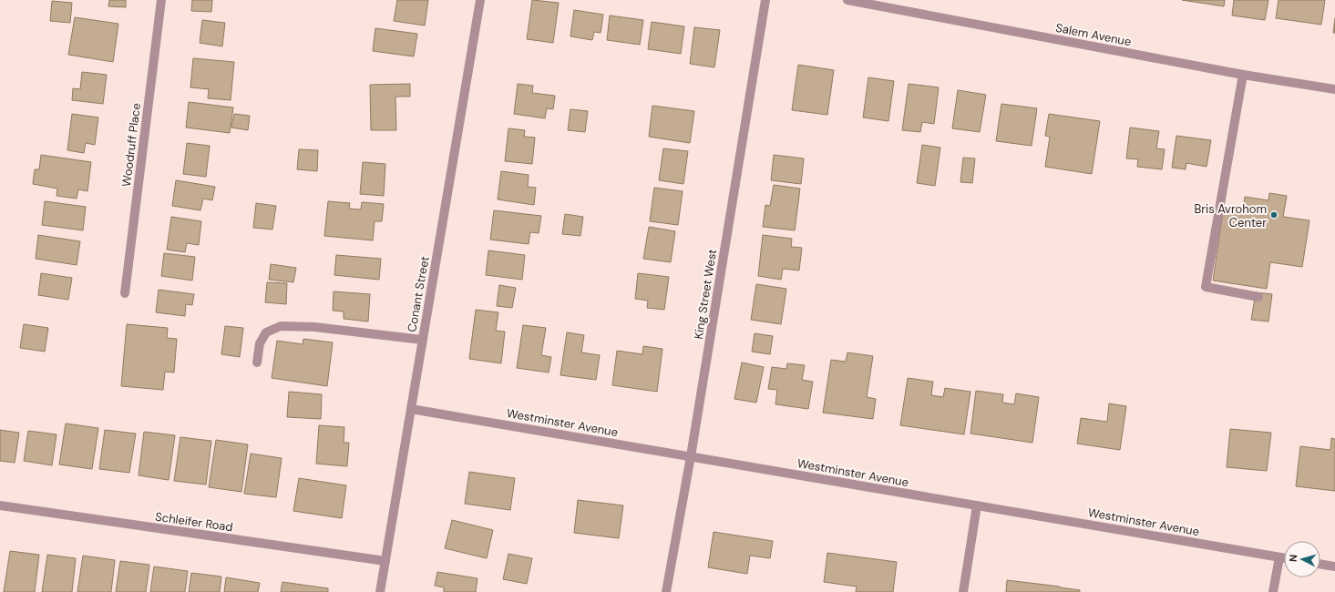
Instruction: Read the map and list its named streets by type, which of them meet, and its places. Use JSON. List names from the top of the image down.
{
  "streets": {
    "street": [
      "Salem Avenue",
      "Woodruff Place",
      "Conant Street",
      "King Street West",
      "Westminster Avenue",
      "Schleifer Road"
    ]
  },
  "crossings": [
    ["Conant Street", "Westminster Avenue"],
    ["Conant Street", "Schleifer Road"],
    ["King Street West", "Westminster Avenue"]
  ],
  "places": ["Bris Avrohom Center"],
  "north": "left"
}
